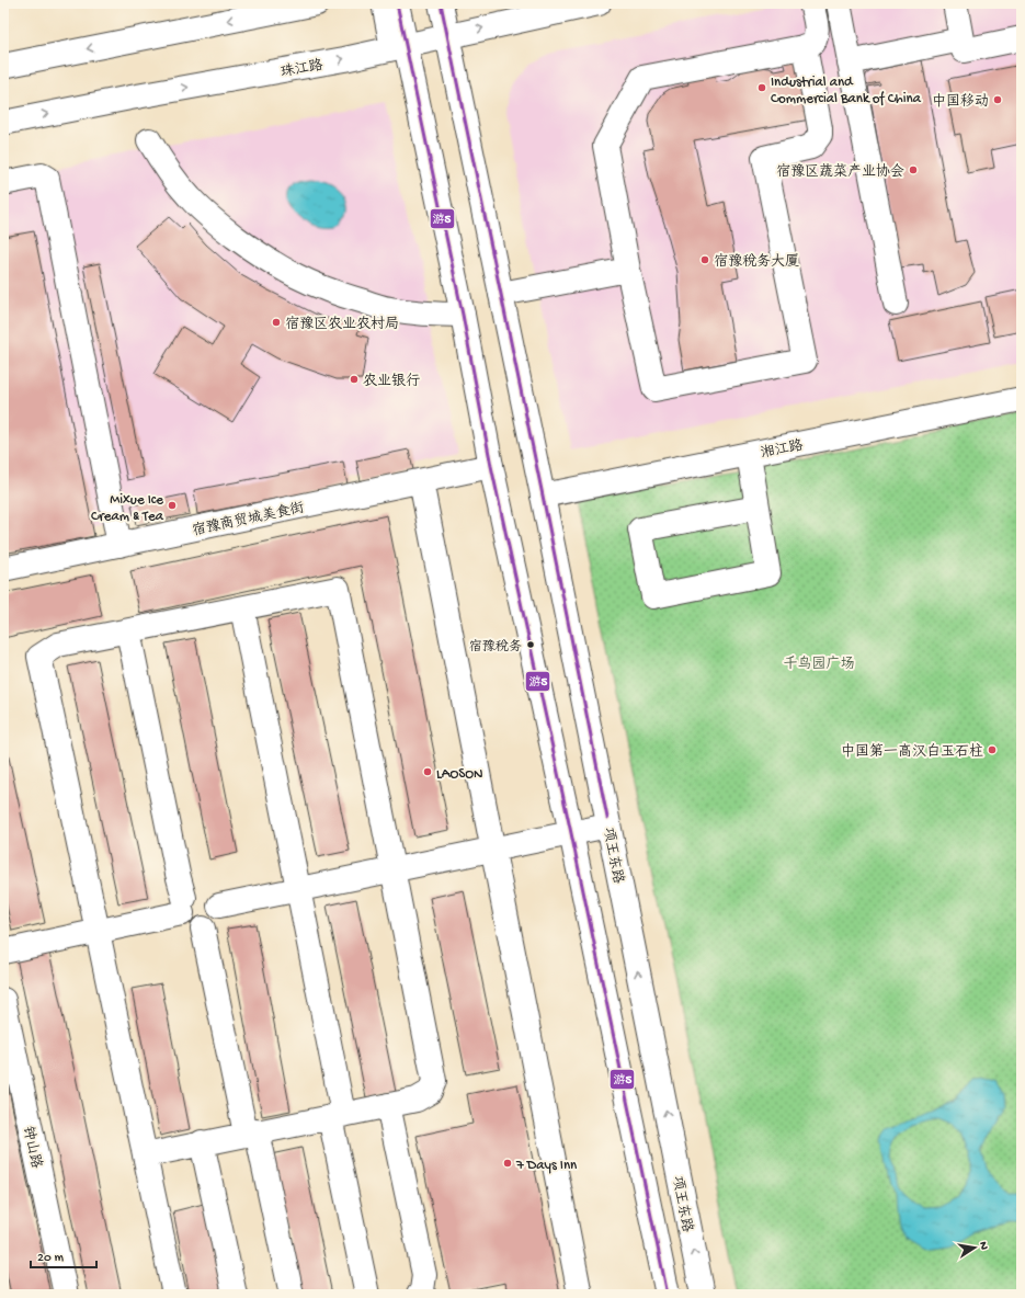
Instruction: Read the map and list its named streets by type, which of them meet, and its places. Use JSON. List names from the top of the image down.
{
  "streets": {
    "main road": [
      "珠江路",
      "湘江路",
      "宿豫商贸城美食街",
      "项王东路",
      "钟山路"
    ]
  },
  "crossings": [
    ["珠江路", "项王东路"],
    ["湘江路", "项王东路"]
  ],
  "parks": ["千鸟园广场"],
  "places": [
    "Industrial and Commercial Bank of China",
    "中国移动",
    "宿豫区蔬菜产业协会",
    "宿豫税务大厦",
    "宿豫区农业农村局",
    "农业银行",
    "Mixue Ice Cream & Tea",
    "宿豫税务",
    "中国第一高汉白玉石柱",
    "LAOSON",
    "7 Days Inn"
  ],
  "lines": ["transit line 游5"],
  "scale_bar": "20 m",
  "north": "right"
}
